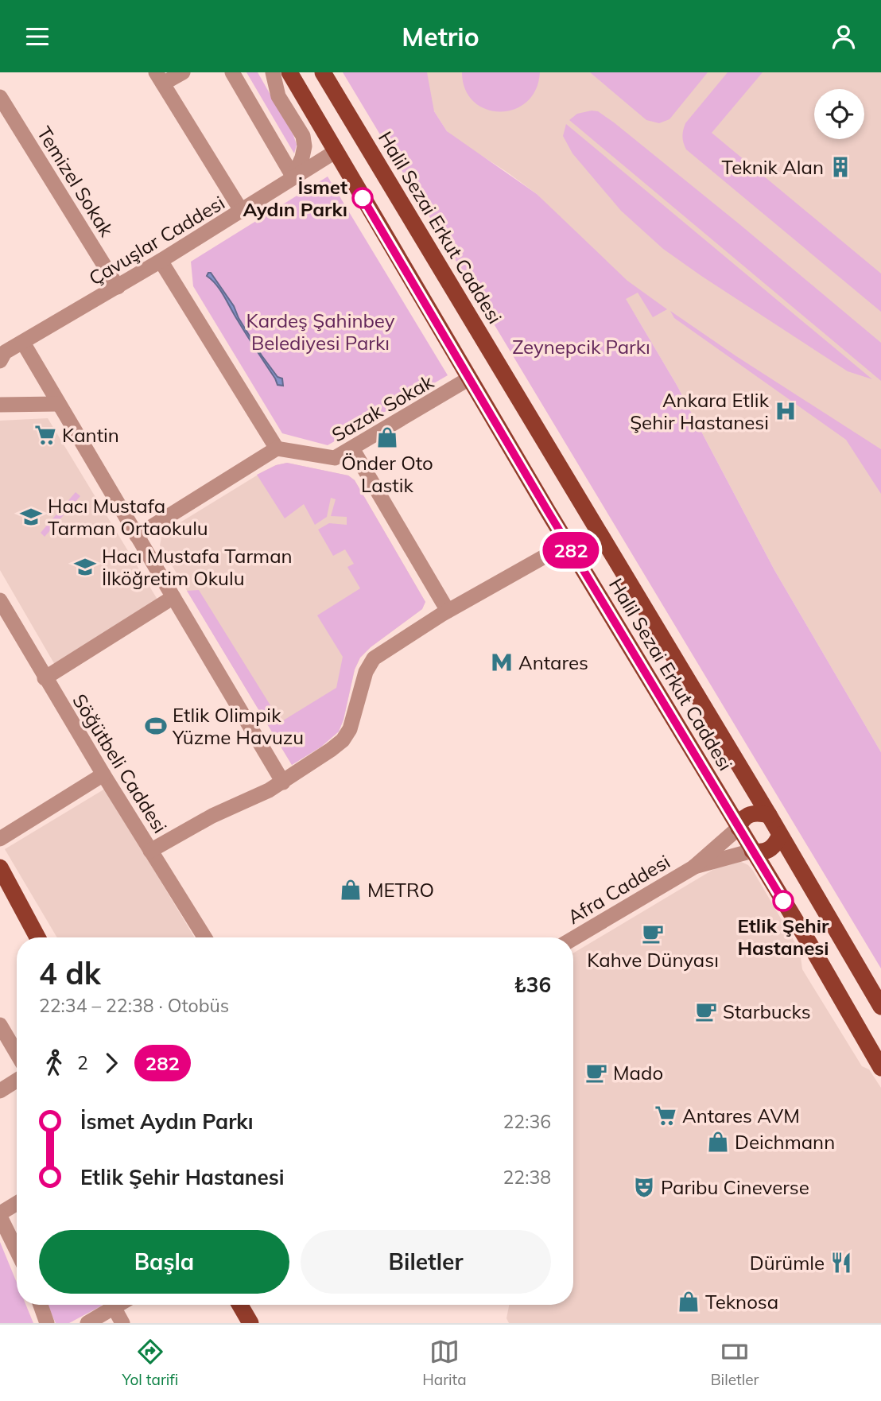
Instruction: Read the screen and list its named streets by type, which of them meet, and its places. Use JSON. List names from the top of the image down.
{
  "streets": {
    "main road": ["Halil Sezai Erkut Caddesi"],
    "street": [
      "Temizel Sokak",
      "Çavuşlar Caddesi",
      "Sazak Sokak",
      "Söğütbeli Caddesi",
      "Afra Caddesi"
    ]
  },
  "crossings": [
    ["Temizel Sokak", "Çavuşlar Caddesi"],
    ["Halil Sezai Erkut Caddesi", "Çavuşlar Caddesi"],
    ["Halil Sezai Erkut Caddesi", "Sazak Sokak"],
    ["Halil Sezai Erkut Caddesi", "Afra Caddesi"]
  ],
  "parks": ["Kardeş Şahinbey Belediyesi Parkı", "Zeynepcik Parkı"],
  "places": {
    "building": ["Teknik Alan"],
    "other": ["İsmet Aydın Parkı", "Etlik Şehir Hastanesi"],
    "hospital": ["Ankara Etlik Şehir Hastanesi"],
    "supermarket": ["Kantin", "Antares AVM"],
    "shop": [
      "Önder Oto Lastik",
      "METRO",
      "Deichmann",
      "Teknosa"
    ],
    "school or university": ["Hacı Mustafa Tarman Ortaokulu", "Hacı Mustafa Tarman İlköğretim Okulu"],
    "metro station": ["Antares"],
    "sports": ["Etlik Olimpik Yüzme Havuzu"],
    "cafe": ["Kahve Dünyası", "Starbucks", "Mado"],
    "theatre": ["Paribu Cineverse"],
    "restaurant": ["Dürümle"]
  },
  "lines": ["bus line 282"],
  "page": {
    "header": "Metrio",
    "on_map": "282",
    "heading": ["4 dk", "22:34 – 22:38 · Otobüs", "₺36"],
    "legs": ["2", "282"],
    "list": [
      {
        "name": "İsmet Aydın Parkı",
        "value": "22:36"
      },
      {
        "name": "Etlik Şehir Hastanesi",
        "value": "22:38"
      }
    ],
    "buttons": ["Başla", "Biletler"],
    "tabs": ["Yol tarifi", "Harita", "Biletler"]
  }
}
